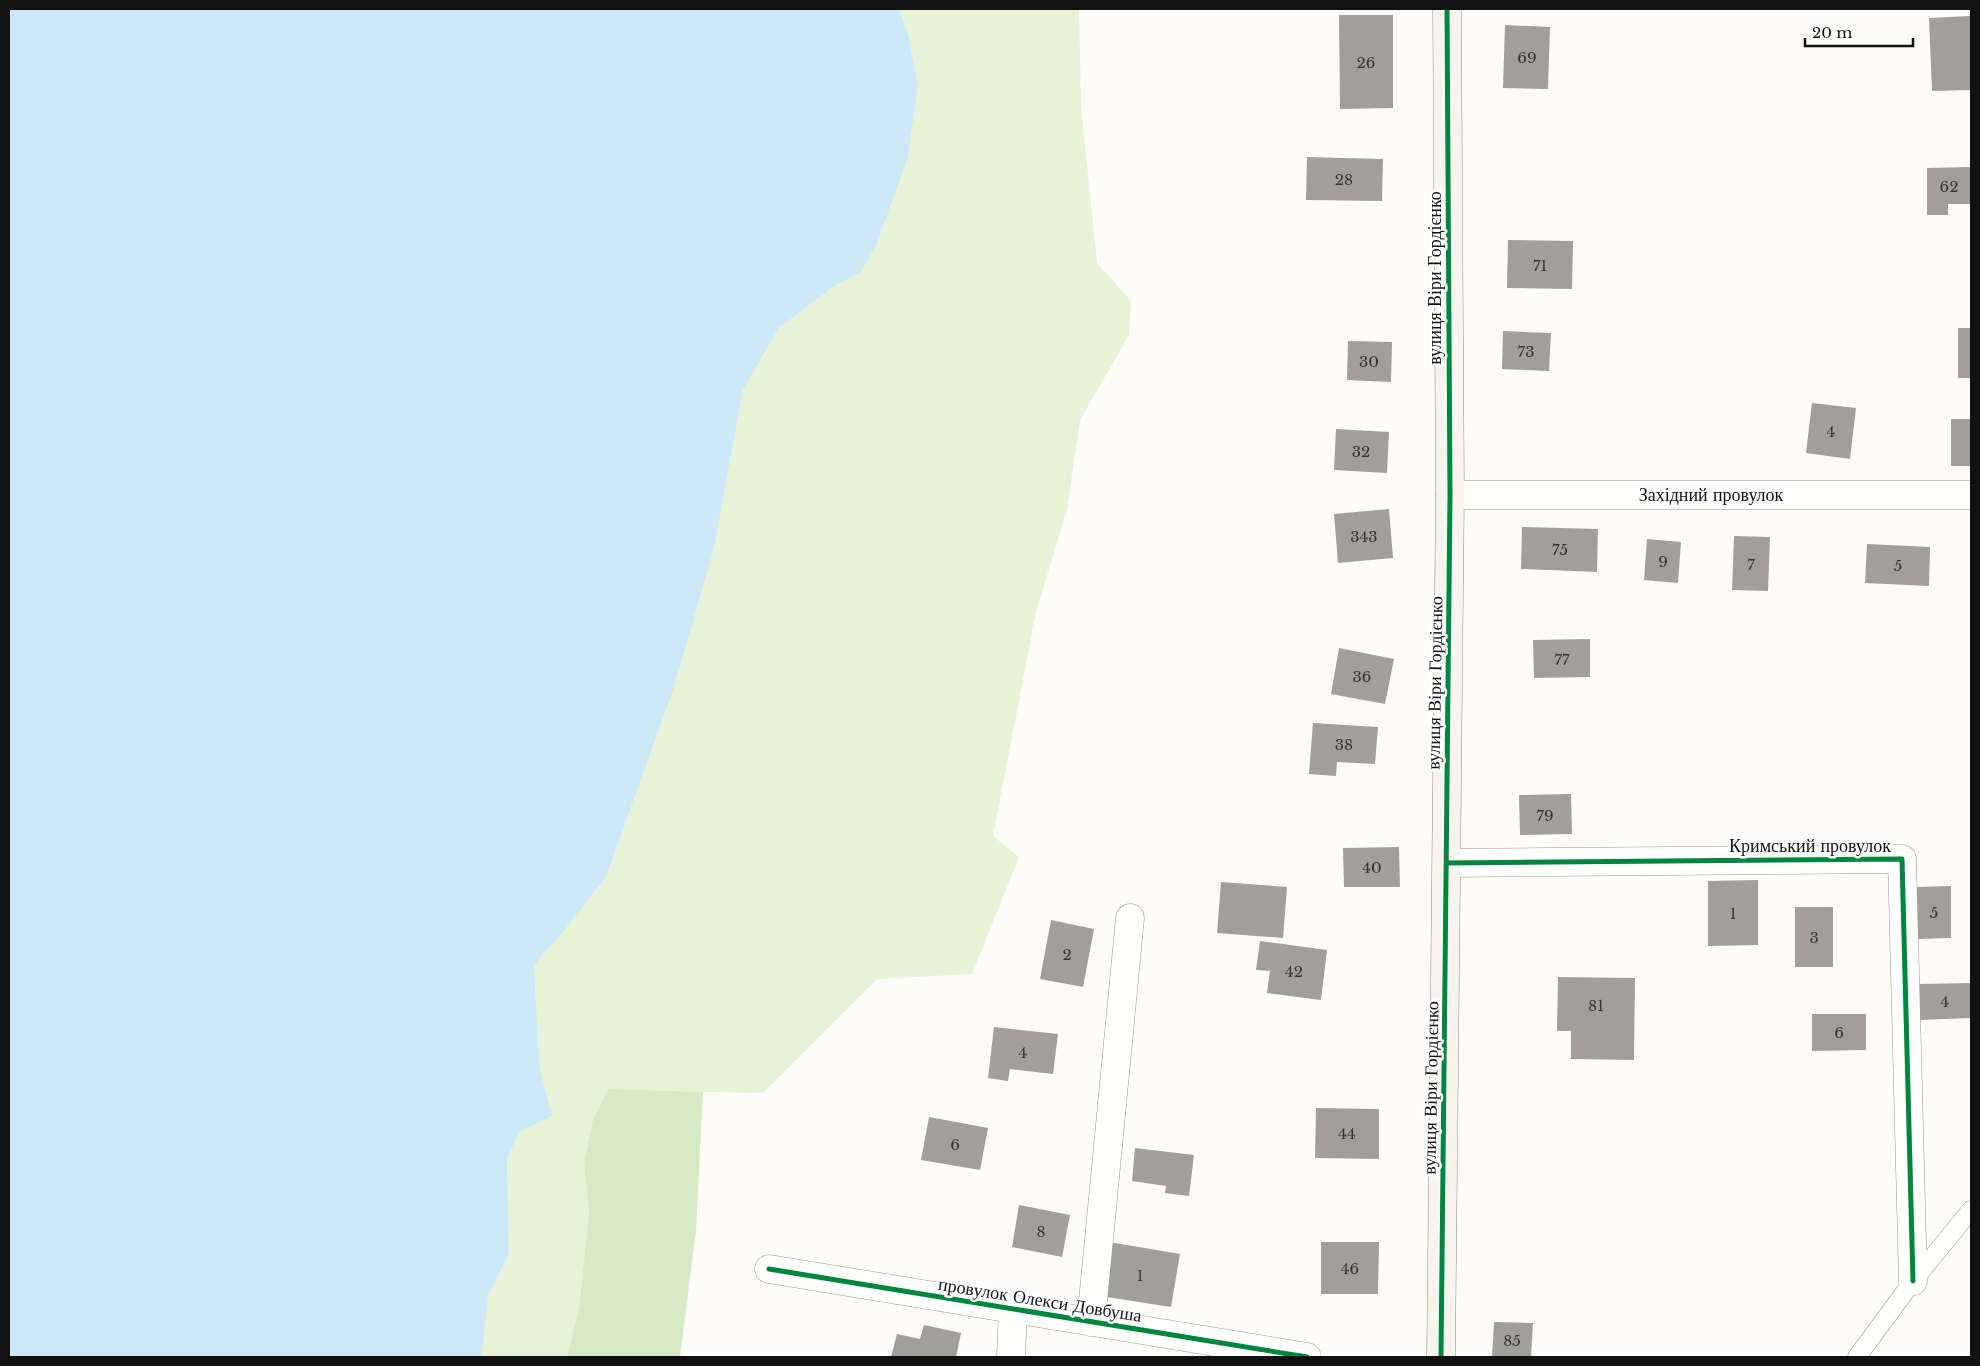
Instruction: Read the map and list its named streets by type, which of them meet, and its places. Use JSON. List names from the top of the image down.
{
  "streets": {
    "street": [
      "вулиця Віри Гордієнко",
      "Західний провулок",
      "Кримський провулок",
      "провулок Олекси Довбуша"
    ]
  },
  "crossings": [
    ["вулиця Віри Гордієнко", "Західний провулок"],
    ["вулиця Віри Гордієнко", "Кримський провулок"]
  ],
  "house_numbers": [
    "69",
    "26",
    "28",
    "62",
    "71",
    "73",
    "30",
    "4",
    "32",
    "343",
    "75",
    "9",
    "7",
    "5",
    "77",
    "36",
    "38",
    "79",
    "40",
    "5",
    "1",
    "3",
    "2",
    "42",
    "4",
    "81",
    "6",
    "4",
    "44",
    "6",
    "8",
    "46",
    "1",
    "85"
  ],
  "scale_bar": "20 m"
}
